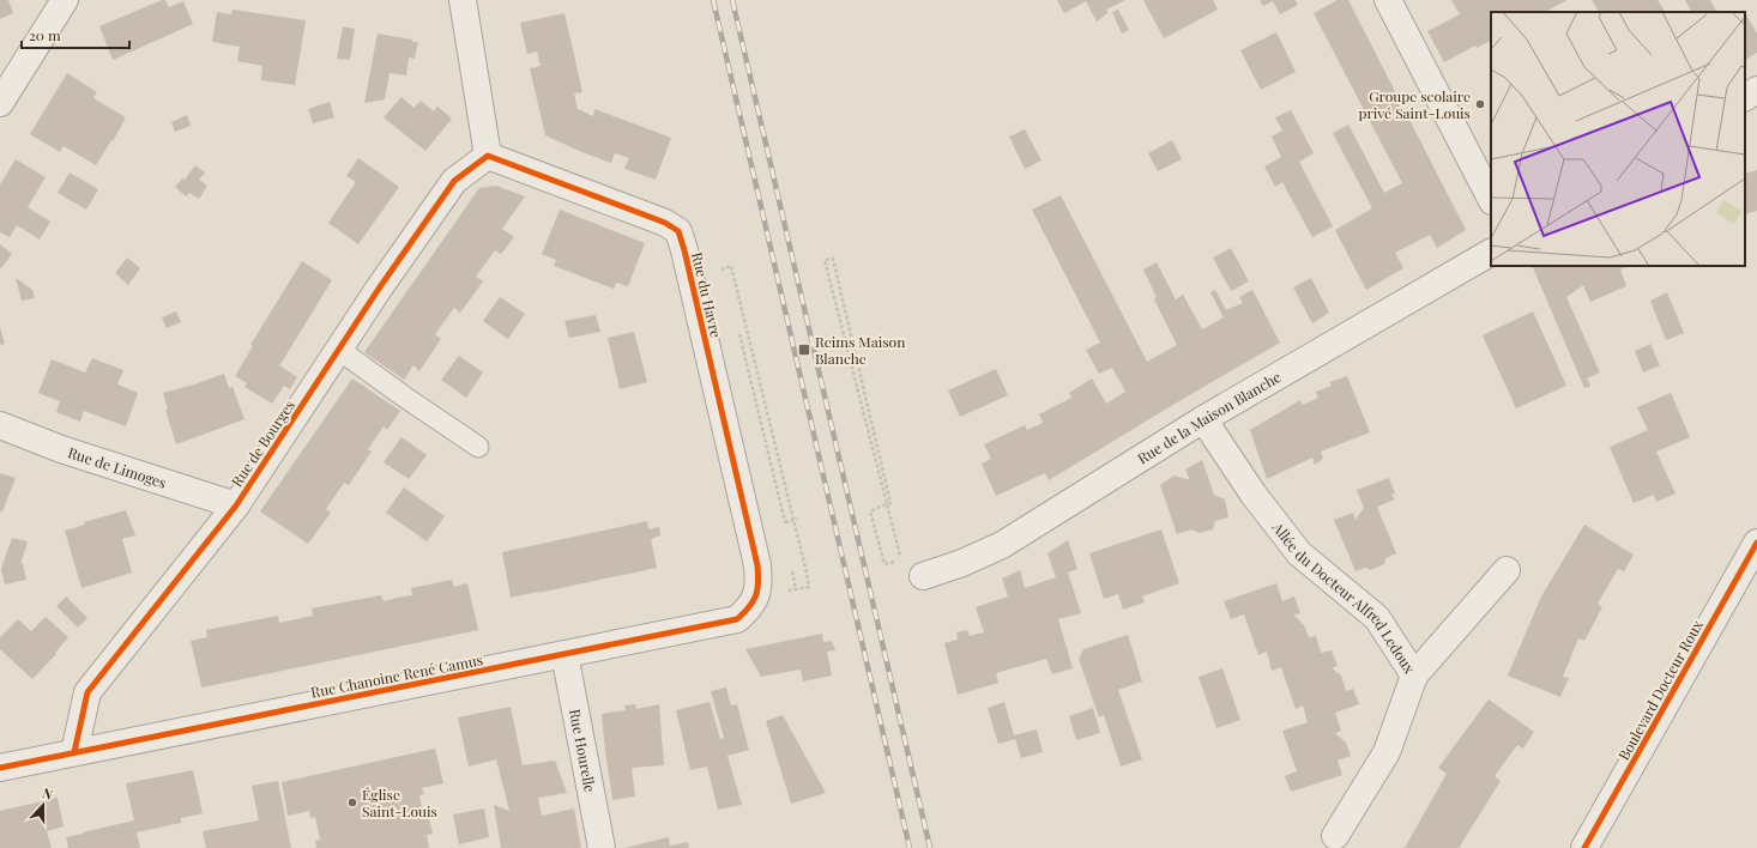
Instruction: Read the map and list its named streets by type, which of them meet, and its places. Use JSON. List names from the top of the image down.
{
  "streets": {
    "street": [
      "Rue du Havre",
      "Rue de la Maison Blanche",
      "Rue de Bourges",
      "Rue de Limoges",
      "Allée du Docteur Alfred Ledoux",
      "Rue Chanoine René Camus",
      "Boulevard Docteur Roux",
      "Rue Hourelle"
    ]
  },
  "crossings": [
    ["Rue du Havre", "Rue de Bourges"],
    ["Rue du Havre", "Rue Chanoine René Camus"],
    ["Rue de la Maison Blanche", "Allée du Docteur Alfred Ledoux"],
    ["Rue de Bourges", "Rue de Limoges"],
    ["Rue de Bourges", "Rue Chanoine René Camus"],
    ["Rue Chanoine René Camus", "Rue Hourelle"]
  ],
  "places": {
    "other": ["Groupe scolaire privé Saint-Louis", "Église Saint-Louis"],
    "transit": ["Reims Maison Blanche"]
  },
  "scale_bar": "20 m",
  "north": "top"
}
